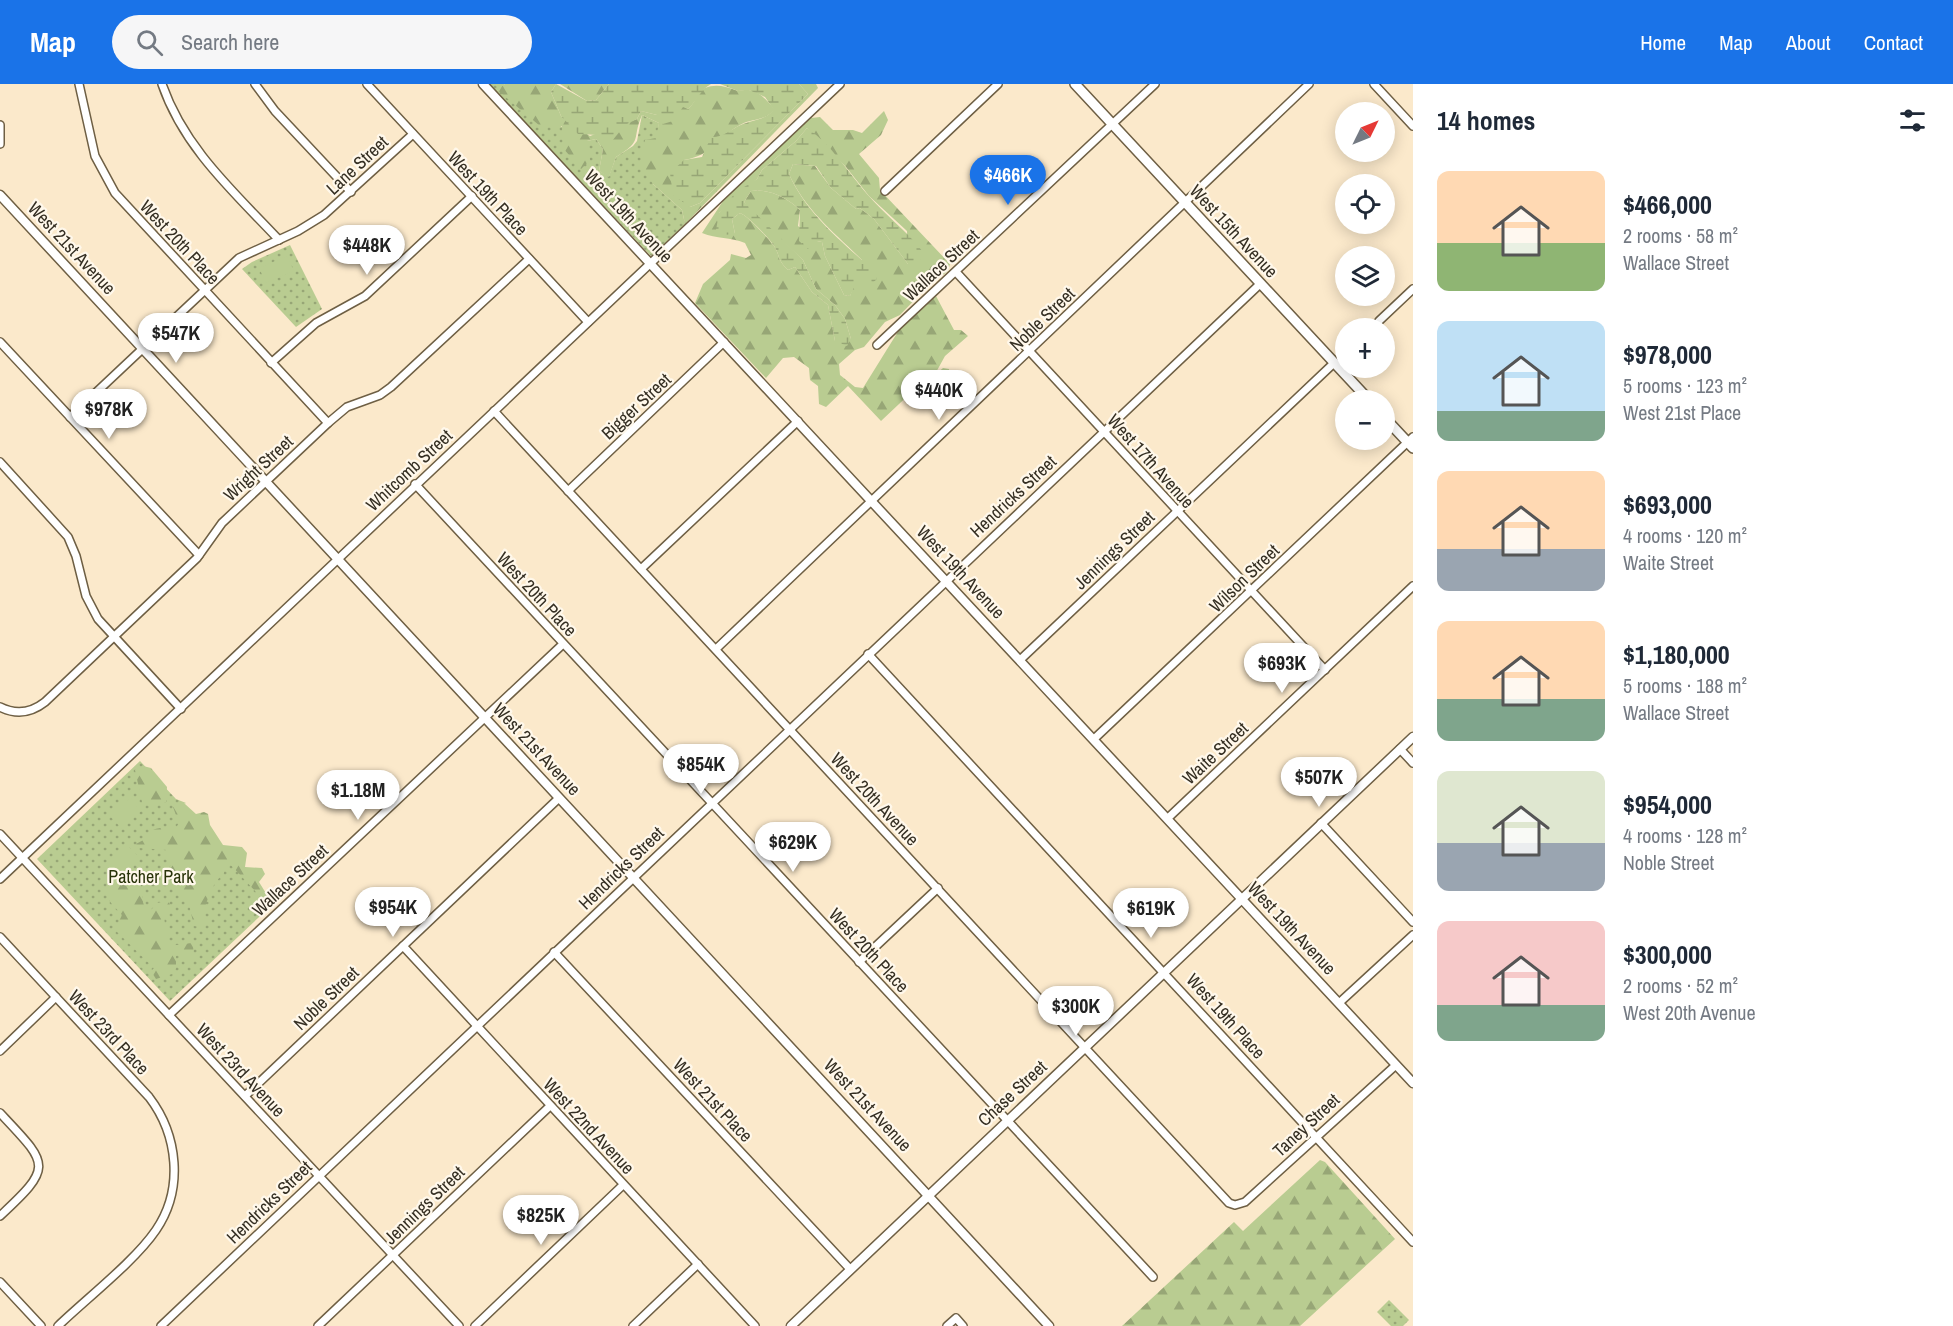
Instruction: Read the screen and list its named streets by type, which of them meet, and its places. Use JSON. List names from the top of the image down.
{
  "streets": {
    "main road": ["West 15th Avenue"],
    "street": [
      "Lane Street",
      "West 19th Place",
      "West 19th Avenue",
      "West 20th Place",
      "West 21st Avenue",
      "Wallace Street",
      "Noble Street",
      "Bigger Street",
      "West 17th Avenue",
      "Wright Street",
      "Whitcomb Street",
      "Hendricks Street",
      "Jennings Street",
      "Wilson Street",
      "Waite Street",
      "West 20th Avenue",
      "West 23rd Place",
      "West 23rd Avenue",
      "Chase Street",
      "West 21st Place",
      "Taney Street",
      "West 22nd Avenue"
    ]
  },
  "crossings": [
    ["Lane Street", "West 19th Place"],
    ["Lane Street", "West 20th Place"],
    ["Lane Street", "West 21st Avenue"],
    ["West 19th Place", "Wright Street"],
    ["West 19th Place", "Whitcomb Street"],
    ["West 19th Place", "Hendricks Street"],
    ["West 19th Place", "Chase Street"],
    ["West 19th Place", "Taney Street"],
    ["West 19th Avenue", "Noble Street"],
    ["West 19th Avenue", "Bigger Street"],
    ["West 19th Avenue", "Whitcomb Street"],
    ["West 19th Avenue", "Hendricks Street"],
    ["West 19th Avenue", "Jennings Street"],
    ["West 19th Avenue", "Wilson Street"],
    ["West 19th Avenue", "Waite Street"],
    ["West 19th Avenue", "Chase Street"],
    ["West 19th Avenue", "Taney Street"],
    ["West 15th Avenue", "Wallace Street"],
    ["West 15th Avenue", "Noble Street"],
    ["West 15th Avenue", "Hendricks Street"],
    ["West 15th Avenue", "Jennings Street"],
    ["West 20th Place", "Wallace Street"],
    ["West 20th Place", "Wright Street"],
    ["West 20th Place", "Whitcomb Street"],
    ["West 20th Place", "Hendricks Street"],
    ["West 20th Place", "Chase Street"],
    ["West 21st Avenue", "Wallace Street"],
    ["West 21st Avenue", "Noble Street"],
    ["West 21st Avenue", "Wright Street"],
    ["West 21st Avenue", "Whitcomb Street"],
    ["West 21st Avenue", "Hendricks Street"],
    ["West 21st Avenue", "Chase Street"],
    ["Wallace Street", "West 17th Avenue"],
    ["Wallace Street", "West 23rd Avenue"],
    ["Noble Street", "West 17th Avenue"],
    ["Noble Street", "West 20th Avenue"],
    ["Noble Street", "West 23rd Avenue"],
    ["Noble Street", "West 22nd Avenue"],
    ["Bigger Street", "West 20th Avenue"],
    ["West 17th Avenue", "Hendricks Street"],
    ["West 17th Avenue", "Jennings Street"],
    ["West 17th Avenue", "Wilson Street"],
    ["West 17th Avenue", "Waite Street"],
    ["Whitcomb Street", "West 20th Avenue"],
    ["Whitcomb Street", "West 23rd Avenue"],
    ["Hendricks Street", "West 20th Avenue"],
    ["Hendricks Street", "West 23rd Avenue"],
    ["Hendricks Street", "West 21st Place"],
    ["Hendricks Street", "West 22nd Avenue"],
    ["Jennings Street", "West 23rd Avenue"],
    ["Jennings Street", "West 22nd Avenue"],
    ["West 20th Avenue", "Chase Street"],
    ["West 20th Avenue", "Taney Street"],
    ["Chase Street", "West 21st Place"]
  ],
  "parks": ["Patcher Park"],
  "north": "top right",
  "page": {
    "header": "Map",
    "search": "Search here",
    "nav": [
      "Home",
      "Map",
      "About",
      "Contact"
    ],
    "heading": "14 homes",
    "map_buttons": ["+", "−"],
    "price": [
      "$466K",
      "$448K",
      "$547K",
      "$440K",
      "$978K",
      "$693K",
      "$854K",
      "$507K",
      "$1.18M",
      "$629K",
      "$954K",
      "$619K",
      "$300K",
      "$825K"
    ],
    "list": [
      {
        "name": "$466,000",
        "note": "2 rooms · 58 m² · Wallace Street"
      },
      {
        "name": "$978,000",
        "note": "5 rooms · 123 m² · West 21st Place"
      },
      {
        "name": "$693,000",
        "note": "4 rooms · 120 m² · Waite Street"
      },
      {
        "name": "$1,180,000",
        "note": "5 rooms · 188 m² · Wallace Street"
      },
      {
        "name": "$954,000",
        "note": "4 rooms · 128 m² · Noble Street"
      },
      {
        "name": "$300,000",
        "note": "2 rooms · 52 m² · West 20th Avenue"
      }
    ]
  }
}
